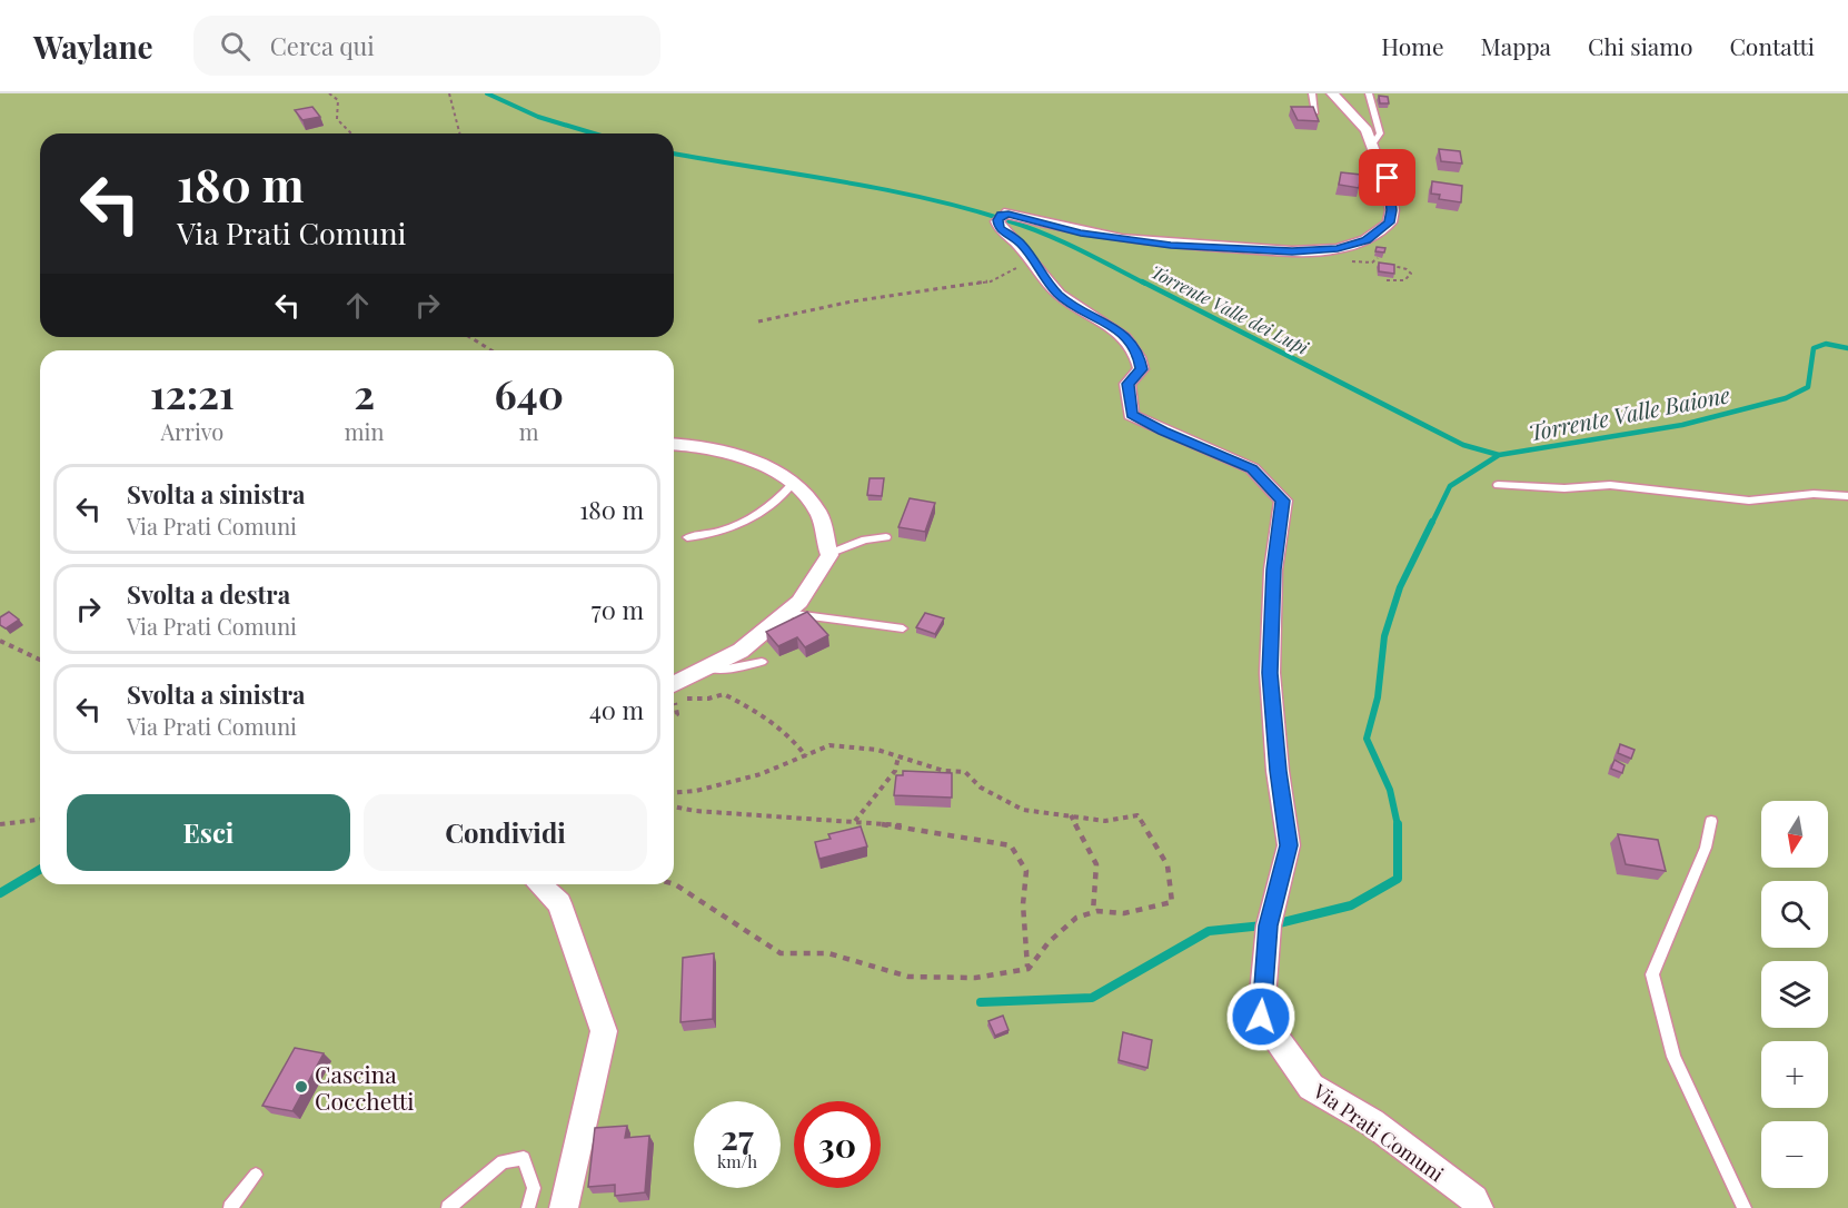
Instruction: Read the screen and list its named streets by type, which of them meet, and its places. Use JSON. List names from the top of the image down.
{
  "streets": {
    "street": ["Via Prati Comuni"]
  },
  "water": ["Torrente Valle dei Lupi", "Torrente Valle Baione"],
  "places": ["Cascina Cocchetti"],
  "north": "bottom",
  "page": {
    "header": "Waylane",
    "search": "Cerca qui",
    "nav": [
      "Home",
      "Mappa",
      "Chi siamo",
      "Contatti"
    ],
    "turn": ["180 m", "Via Prati Comuni"],
    "eta": [
      "12:21",
      "Arrivo",
      "2",
      "min",
      "640",
      "m"
    ],
    "list": [
      {
        "name": "Svolta a sinistra",
        "note": "Via Prati Comuni",
        "value": "180 m"
      },
      {
        "name": "Svolta a destra",
        "note": "Via Prati Comuni",
        "value": "70 m"
      },
      {
        "name": "Svolta a sinistra",
        "note": "Via Prati Comuni",
        "value": "40 m"
      }
    ],
    "buttons": ["Esci", "Condividi"],
    "map_buttons": ["+", "−"],
    "speed": "27 km/h",
    "limit": "30"
  }
}
